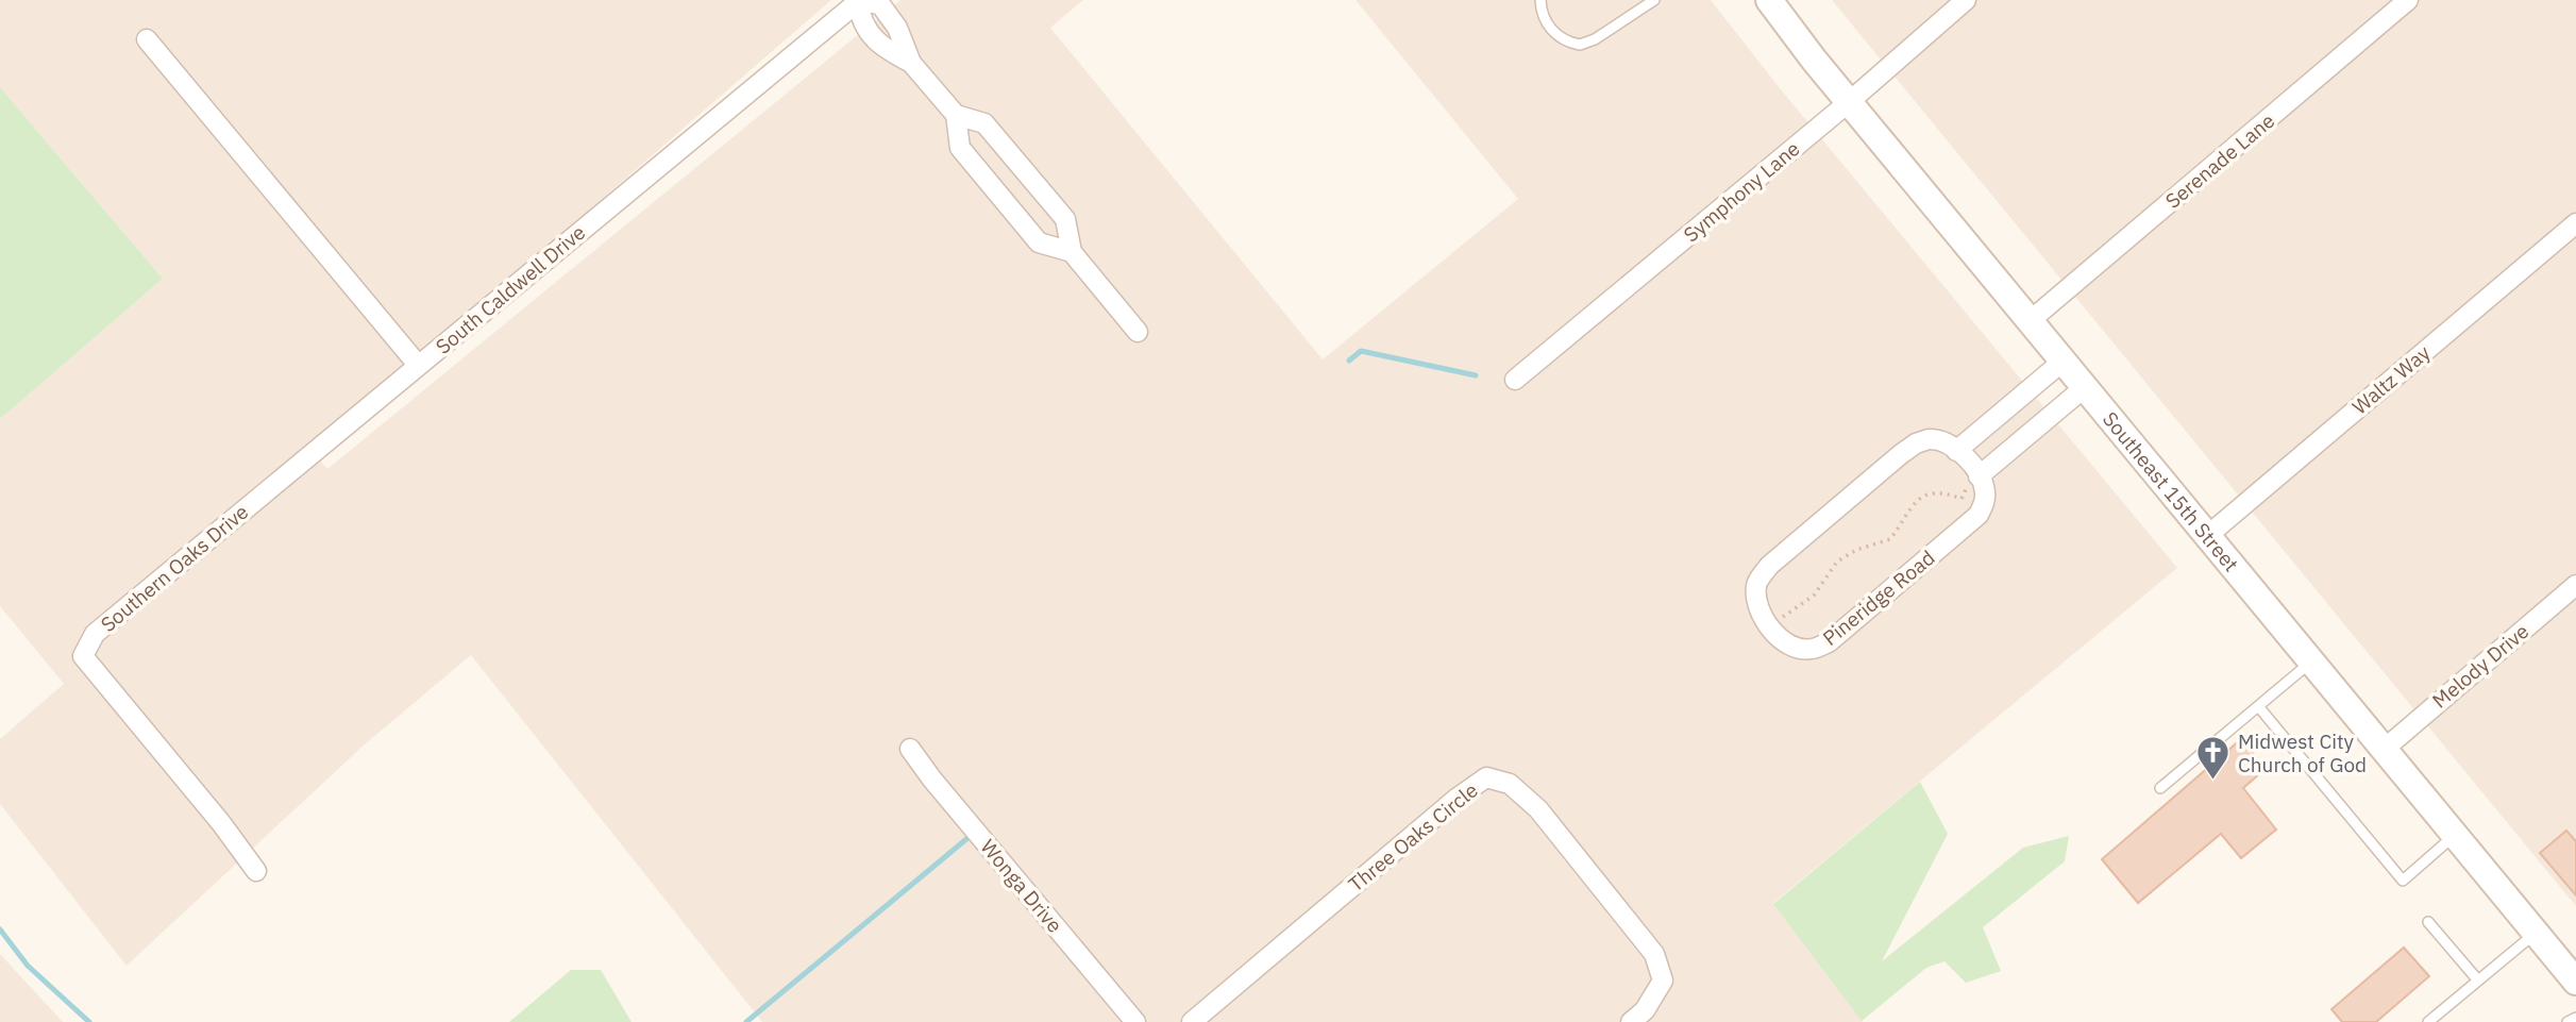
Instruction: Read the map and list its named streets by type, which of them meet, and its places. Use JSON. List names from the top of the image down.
{
  "streets": {
    "main road": ["Southeast 15th Street"],
    "street": [
      "Serenade Lane",
      "Symphony Lane",
      "South Caldwell Drive",
      "Waltz Way",
      "Southern Oaks Drive",
      "Pineridge Road",
      "Melody Drive",
      "Three Oaks Circle",
      "Wonga Drive"
    ]
  },
  "crossings": [
    ["Serenade Lane", "Southeast 15th Street"],
    ["Symphony Lane", "Southeast 15th Street"],
    ["South Caldwell Drive", "Southern Oaks Drive"],
    ["Waltz Way", "Southeast 15th Street"],
    ["Southeast 15th Street", "Melody Drive"]
  ],
  "places": {
    "church": ["Midwest City Church of God"]
  }
}
